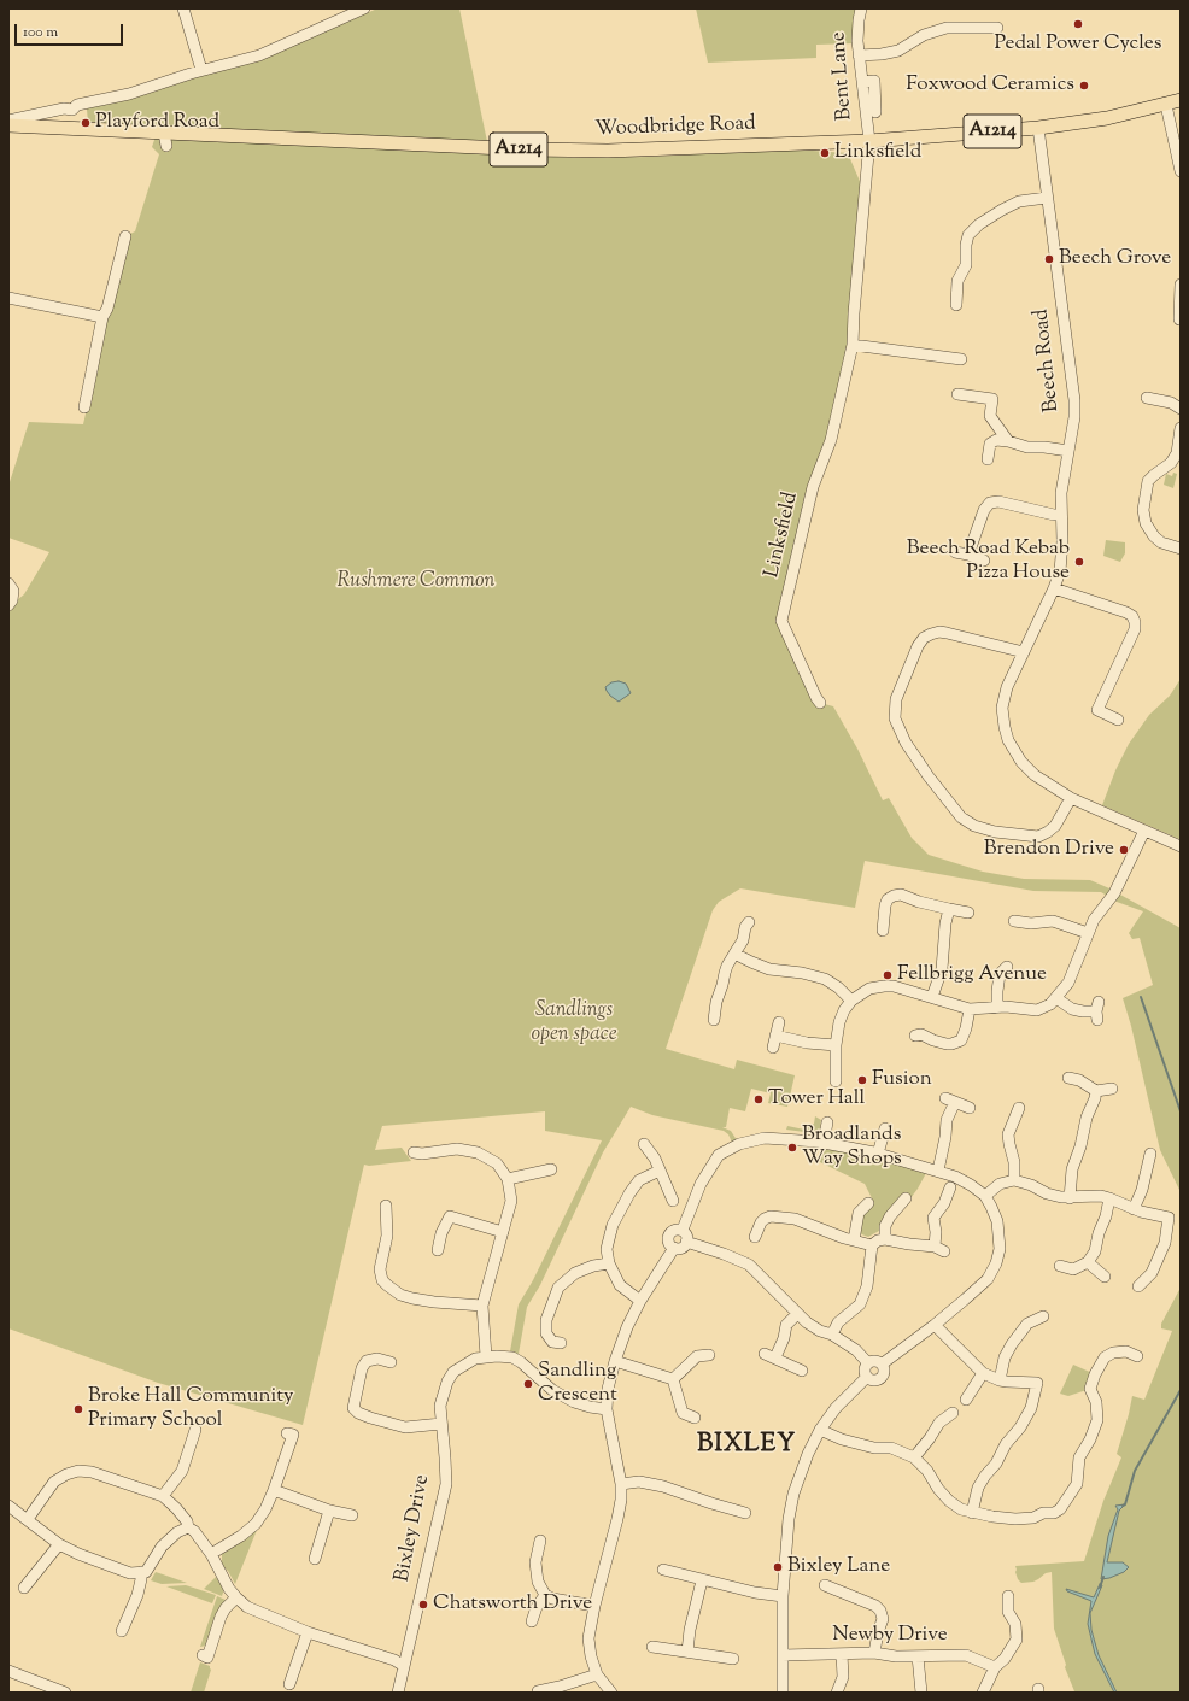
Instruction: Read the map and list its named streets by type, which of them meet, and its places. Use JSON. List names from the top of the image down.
{
  "streets": {
    "main road": ["Woodbridge Road", "A1214"],
    "street": [
      "Bent Lane",
      "Beech Road",
      "Linksfield",
      "Bixley Drive",
      "Newby Drive"
    ]
  },
  "crossings": [
    ["Bent Lane", "Woodbridge Road"],
    ["Bent Lane", "Linksfield"],
    ["Woodbridge Road", "A1214"],
    ["Woodbridge Road", "Beech Road"],
    ["Woodbridge Road", "Linksfield"]
  ],
  "districts": ["BIXLEY"],
  "parks": ["Rushmere Common", "Sandlings open space"],
  "places": [
    "Pedal Power Cycles",
    "Foxwood Ceramics",
    "Playford Road",
    "Linksfield",
    "Beech Grove",
    "Beech Road Kebab Pizza House",
    "Brendon Drive",
    "Fellbrigg Avenue",
    "Fusion",
    "Tower Hall",
    "Broadlands Way Shops",
    "Sandling Crescent",
    "Broke Hall Community Primary School",
    "Bixley Lane",
    "Chatsworth Drive"
  ],
  "scale_bar": "100 m"
}
